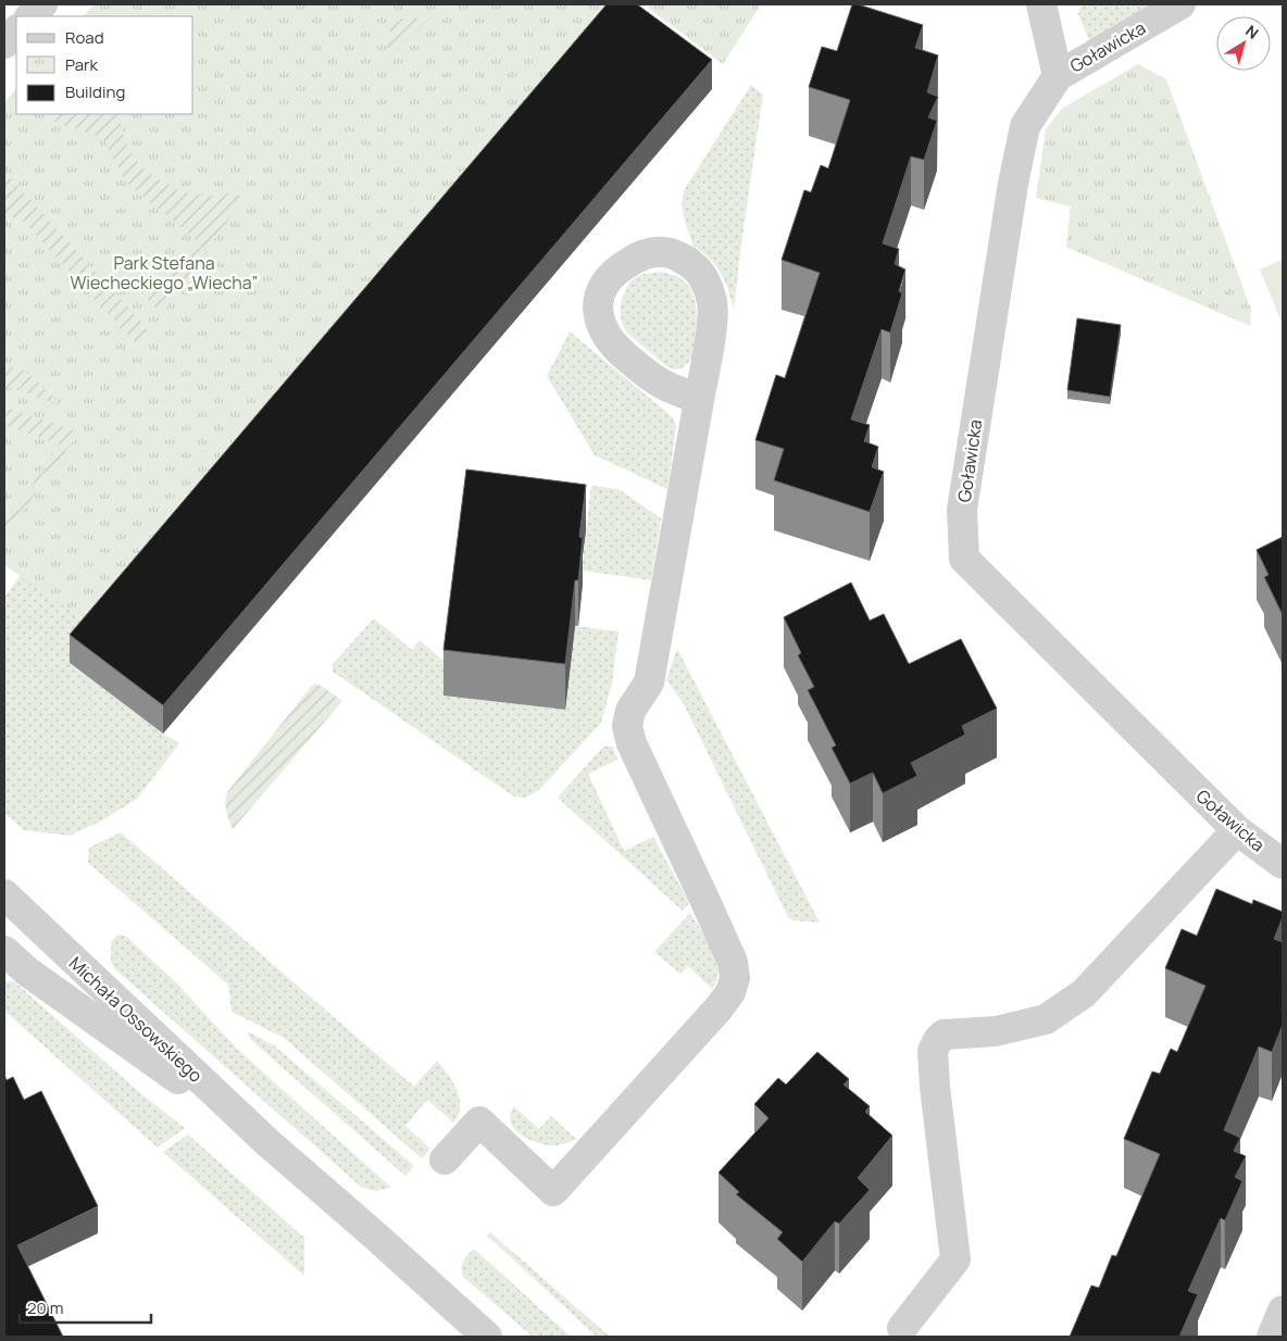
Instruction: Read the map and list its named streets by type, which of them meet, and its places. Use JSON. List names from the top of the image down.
{
  "streets": {
    "street": ["Goławicka", "Michała Ossowskiego"]
  },
  "parks": ["Park Stefana Wiecheckiego „Wiecha”"],
  "legend": ["Road", "Park", "Building"],
  "scale_bar": "20 m",
  "north": "top right"
}
